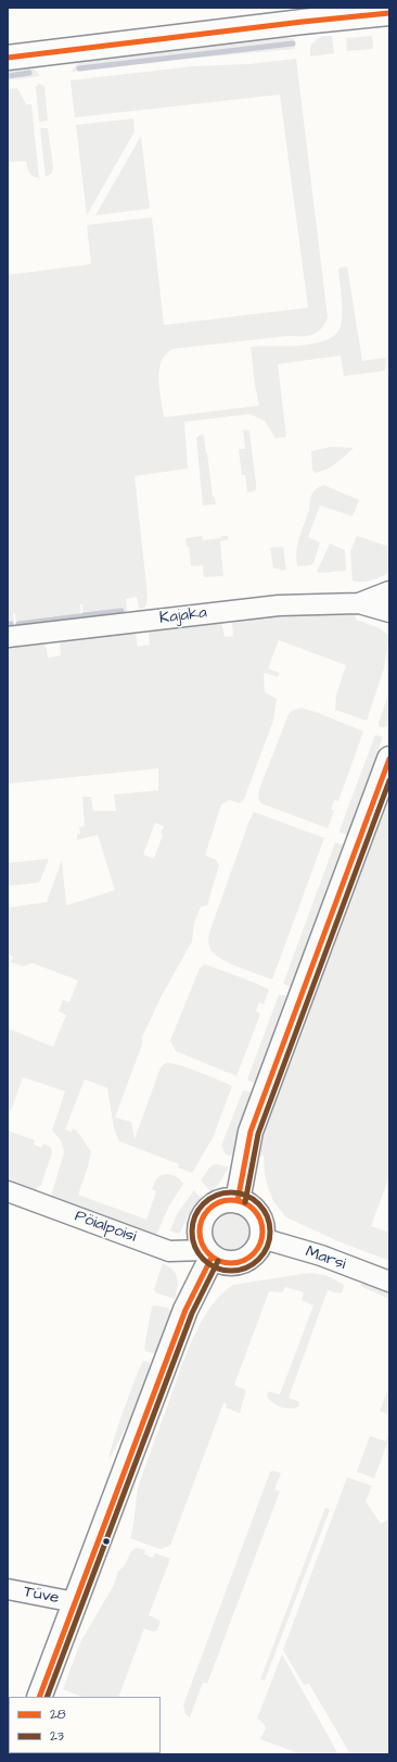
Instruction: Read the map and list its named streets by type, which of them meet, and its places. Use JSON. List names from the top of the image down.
{
  "streets": {
    "street": [
      "Kajaka",
      "Pöialpoisi",
      "Marsi",
      "Tüve"
    ]
  },
  "crossings": [
    ["Pöialpoisi", "Marsi"]
  ],
  "lines": ["transit line 28", "transit line 23"],
  "legend": ["28", "23"]
}
